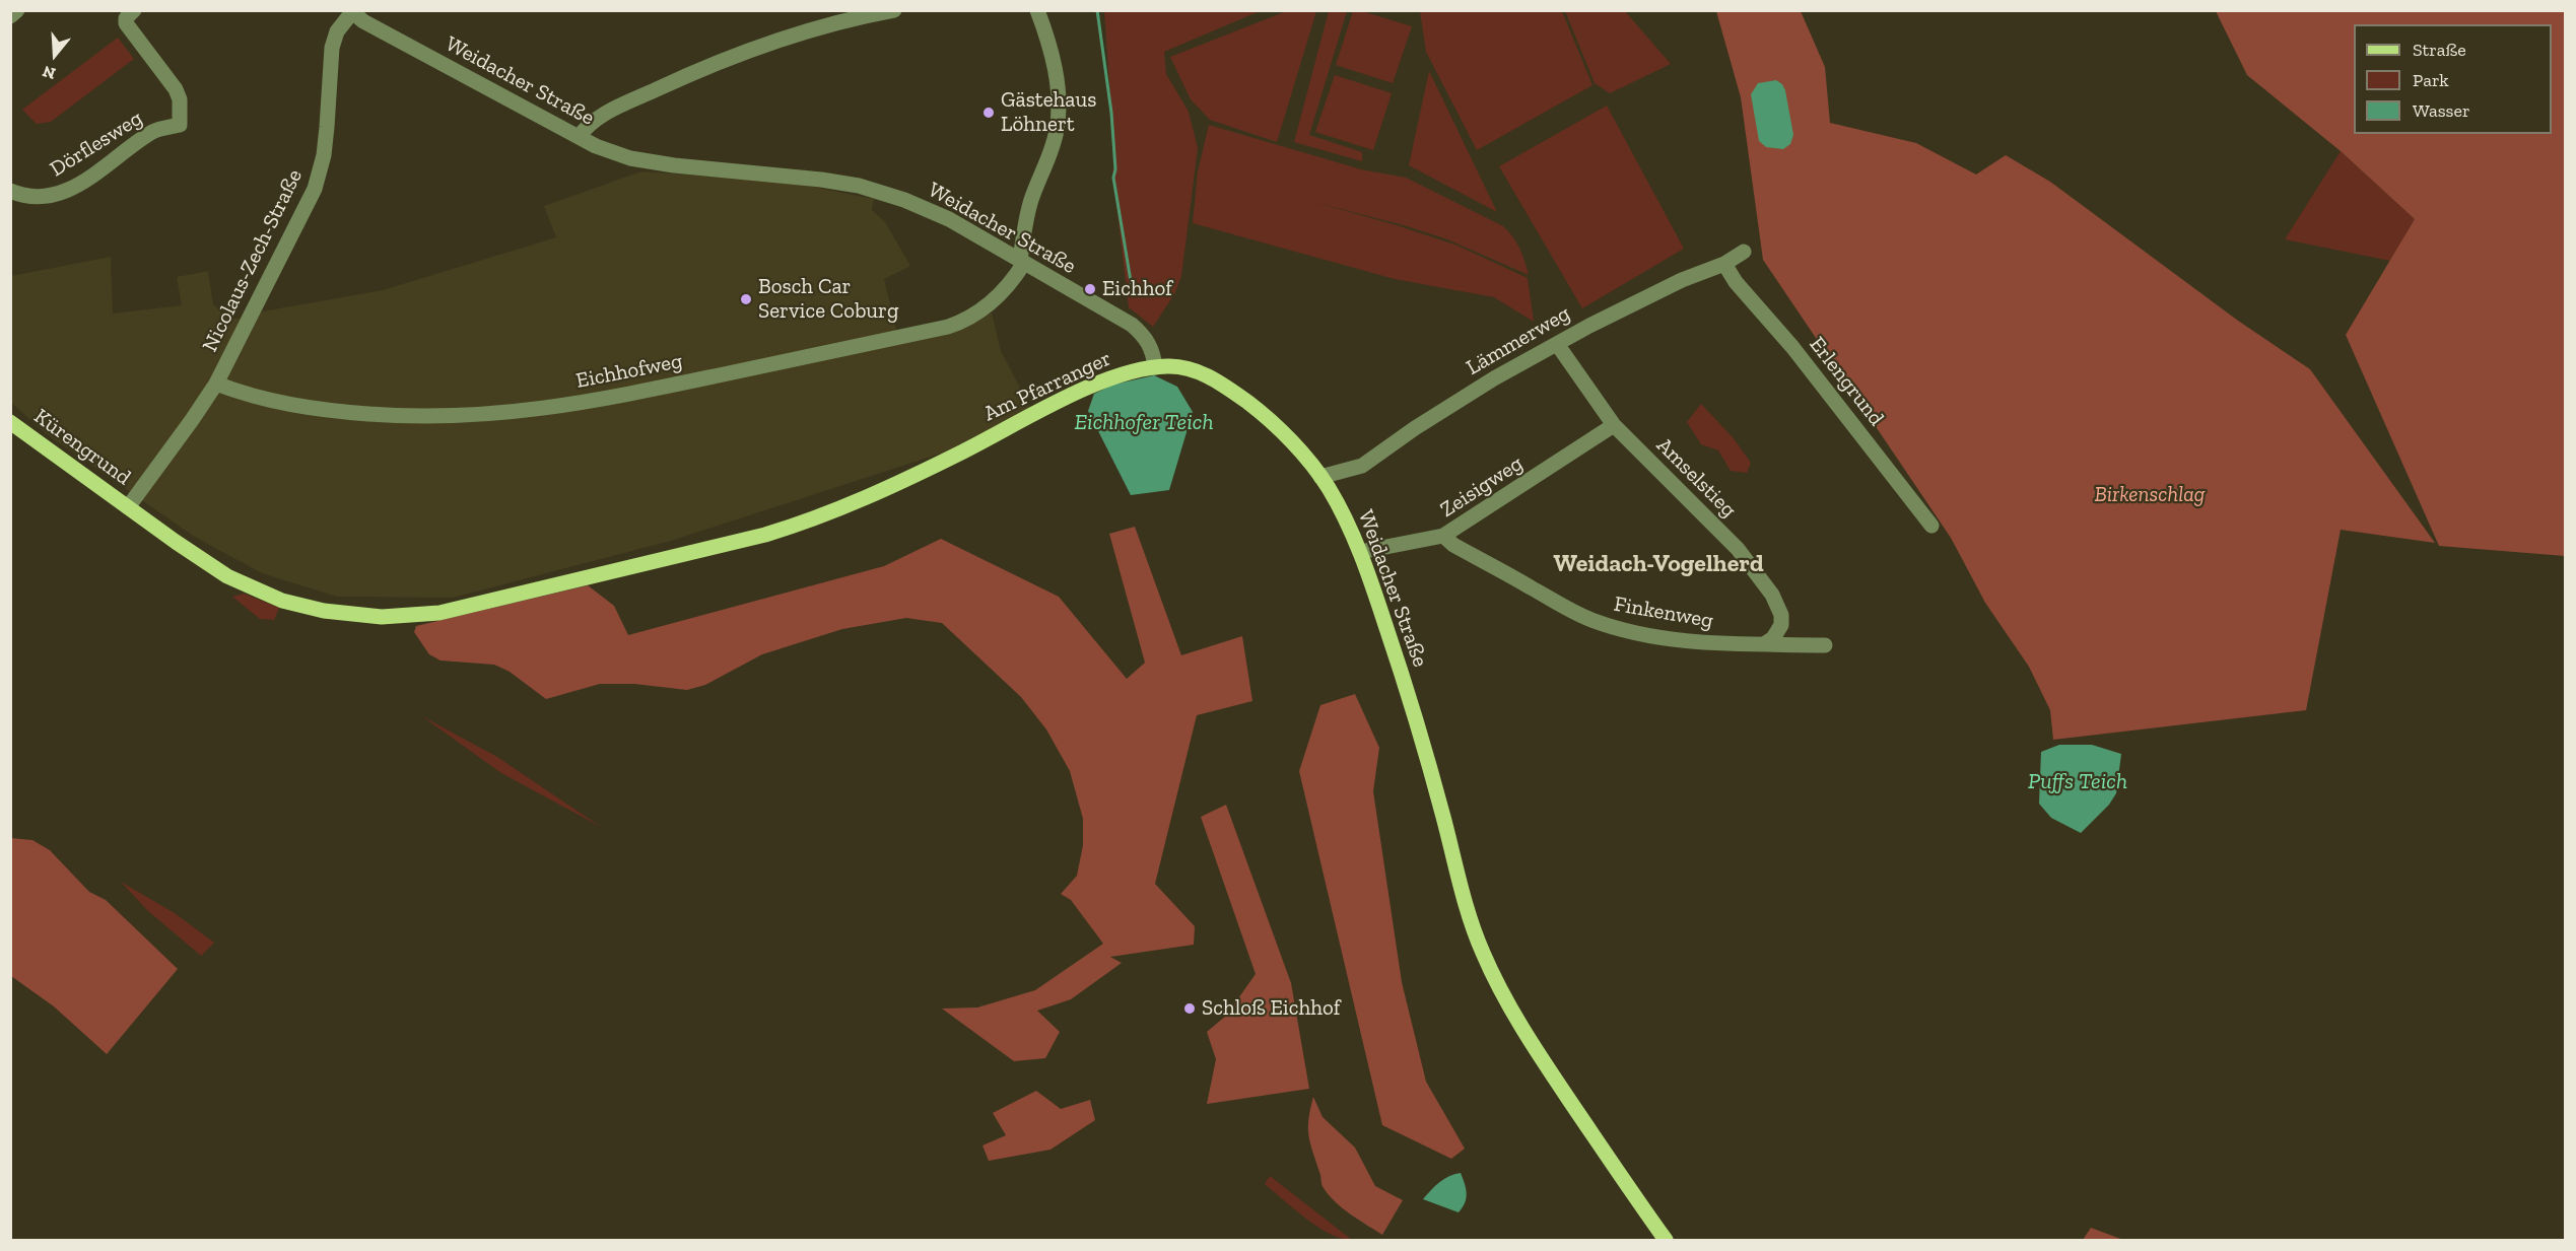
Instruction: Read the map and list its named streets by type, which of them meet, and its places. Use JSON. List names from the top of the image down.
{
  "streets": {
    "main road": ["Weidacher Straße", "Am Pfarranger", "Kürengrund"],
    "street": [
      "Dörflesweg",
      "Nicolaus-Zech-Straße",
      "Lämmerweg",
      "Eichhofweg",
      "Erlengrund",
      "Amselstieg",
      "Zeisigweg",
      "Finkenweg"
    ]
  },
  "crossings": [
    ["Weidacher Straße", "Nicolaus-Zech-Straße"],
    ["Weidacher Straße", "Lämmerweg"],
    ["Weidacher Straße", "Eichhofweg"],
    ["Weidacher Straße", "Am Pfarranger"],
    ["Weidacher Straße", "Zeisigweg"],
    ["Nicolaus-Zech-Straße", "Eichhofweg"],
    ["Nicolaus-Zech-Straße", "Am Pfarranger"],
    ["Nicolaus-Zech-Straße", "Kürengrund"],
    ["Lämmerweg", "Erlengrund"],
    ["Lämmerweg", "Amselstieg"],
    ["Am Pfarranger", "Kürengrund"],
    ["Amselstieg", "Zeisigweg"],
    ["Amselstieg", "Finkenweg"],
    ["Zeisigweg", "Finkenweg"]
  ],
  "districts": ["Weidach-Vogelherd"],
  "water": ["Eichhofer Teich", "Puffs Teich"],
  "parks": ["Birkenschlag"],
  "places": [
    "Gästehaus Löhnert",
    "Eichhof",
    "Bosch Car Service Coburg",
    "Schloß Eichhof"
  ],
  "legend": ["Straße", "Park", "Wasser"],
  "north": "bottom"
}
